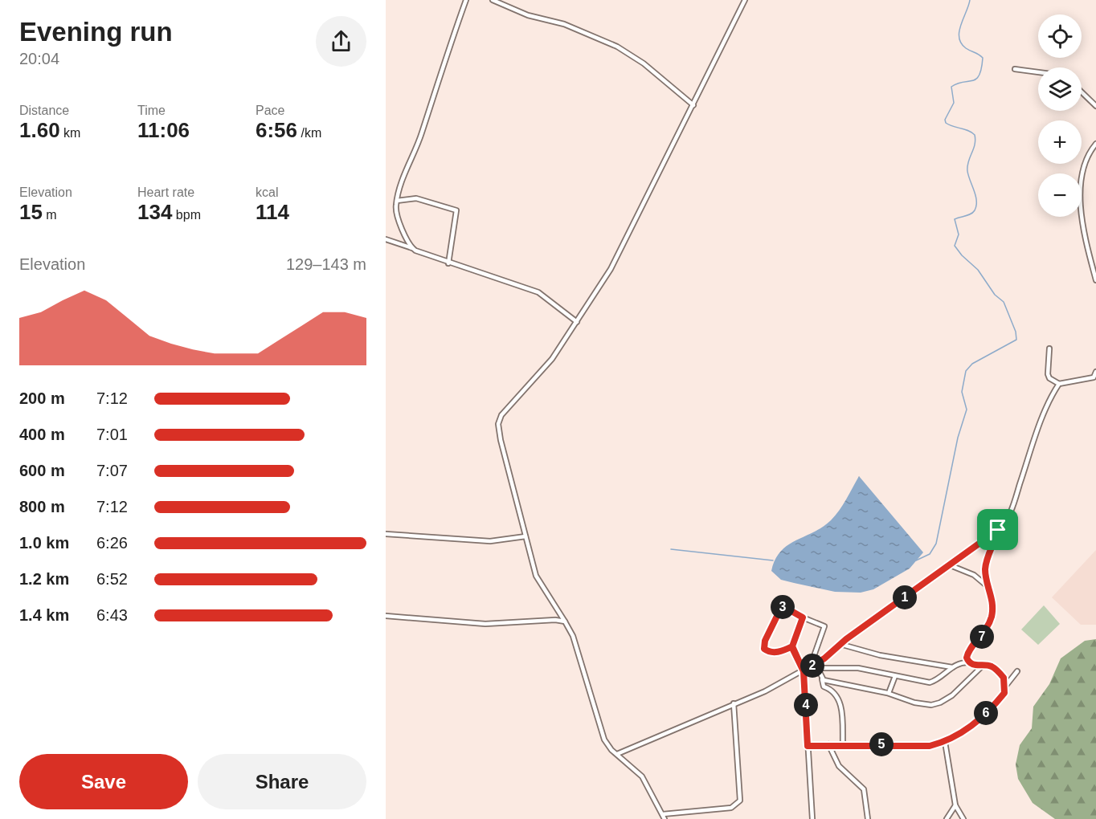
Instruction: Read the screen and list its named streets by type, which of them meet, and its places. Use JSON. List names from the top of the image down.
{
  "page": {
    "heading": ["Evening run", "20:04"],
    "map_buttons": ["+", "−"],
    "stats": [
      ["Distance", "1.60 km"],
      ["Time", "11:06"],
      ["Pace", "6:56 /km"],
      ["Elevation", "15 m"],
      ["Heart rate", "134 bpm"],
      ["kcal", "114"]
    ],
    "chart": ["Elevation", "129–143 m"],
    "list": [
      {
        "name": "200 m",
        "note": "7:12"
      },
      {
        "name": "400 m",
        "note": "7:01"
      },
      {
        "name": "600 m",
        "note": "7:07"
      },
      {
        "name": "800 m",
        "note": "7:12"
      },
      {
        "name": "1.0 km",
        "note": "6:26"
      },
      {
        "name": "1.2 km",
        "note": "6:52"
      },
      {
        "name": "1.4 km",
        "note": "6:43"
      }
    ],
    "pins": [
      "1",
      "3",
      "7",
      "2",
      "4",
      "6",
      "5"
    ],
    "buttons": ["Save", "Share"]
  }
}
